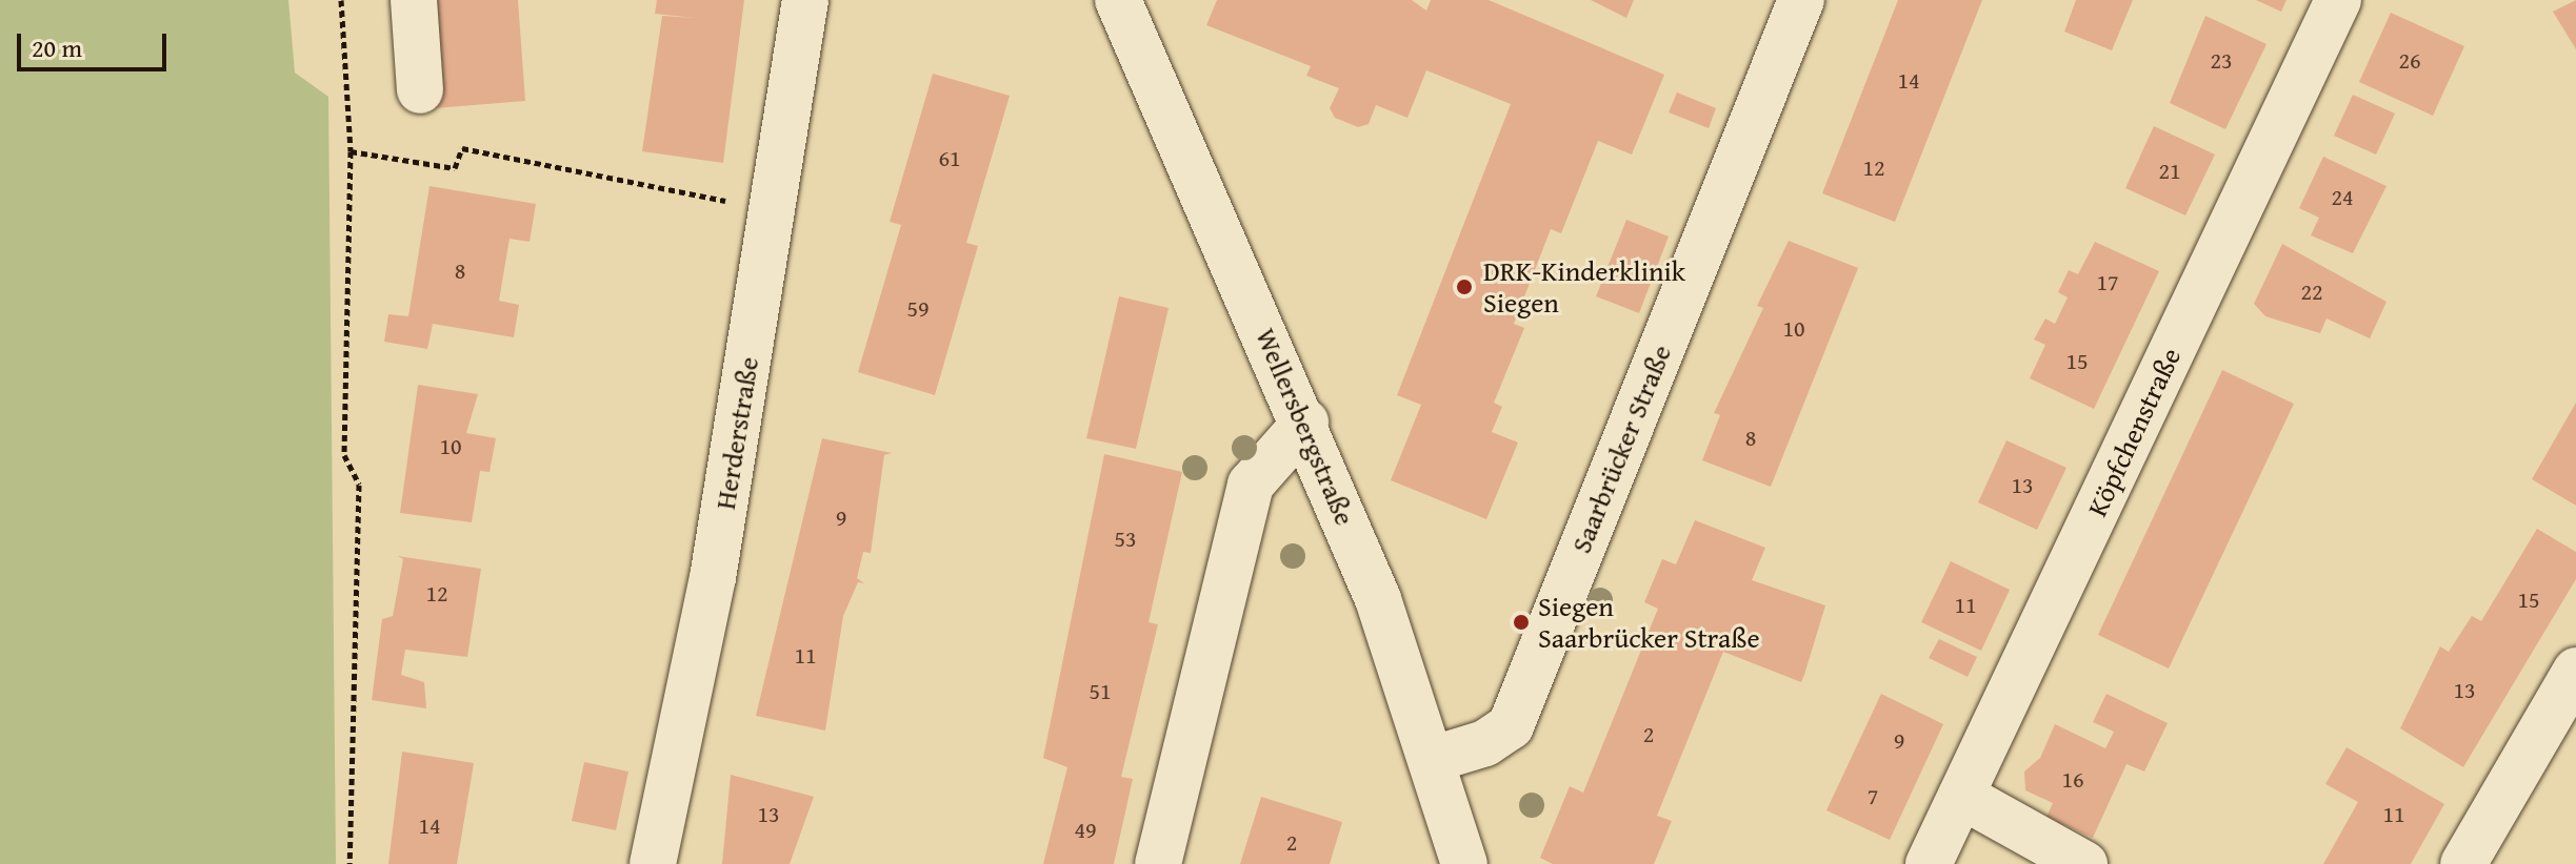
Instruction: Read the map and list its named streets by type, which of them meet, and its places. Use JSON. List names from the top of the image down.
{
  "streets": {
    "street": [
      "Wellersbergstraße",
      "Köpfchenstraße",
      "Herderstraße",
      "Saarbrücker Straße"
    ]
  },
  "crossings": [
    ["Wellersbergstraße", "Saarbrücker Straße"]
  ],
  "places": ["DRK-Kinderklinik Siegen", "Siegen Saarbrücker Straße"],
  "house_numbers": [
    "23",
    "26",
    "14",
    "61",
    "12",
    "21",
    "24",
    "8",
    "17",
    "22",
    "59",
    "10",
    "15",
    "8",
    "10",
    "13",
    "9",
    "53",
    "12",
    "15",
    "11",
    "11",
    "13",
    "51",
    "2",
    "9",
    "16",
    "7",
    "13",
    "11",
    "14",
    "49",
    "2"
  ],
  "scale_bar": "20 m"
}
